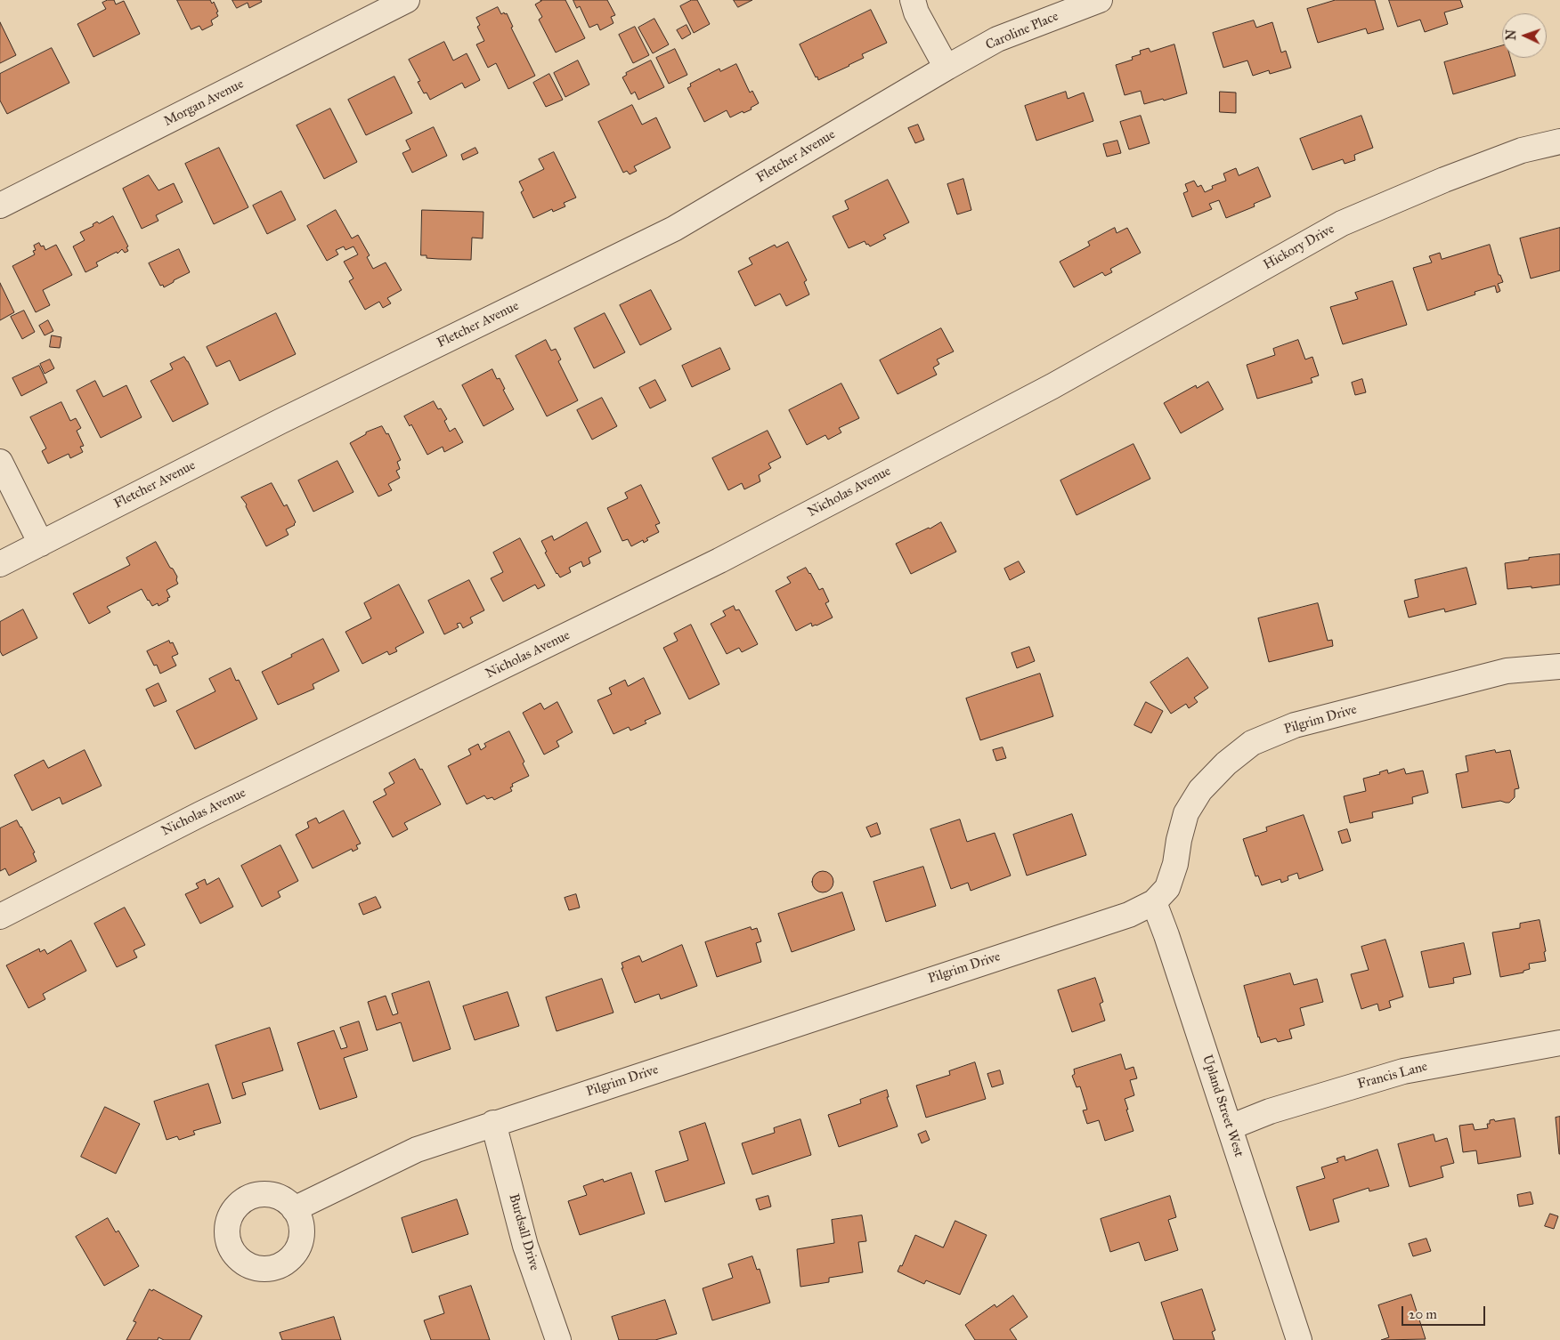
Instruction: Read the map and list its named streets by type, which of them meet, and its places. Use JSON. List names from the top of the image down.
{
  "streets": {
    "street": [
      "Caroline Place",
      "Morgan Avenue",
      "Fletcher Avenue",
      "Hickory Drive",
      "Nicholas Avenue",
      "Pilgrim Drive",
      "Francis Lane",
      "Upland Street West",
      "Burdsall Drive"
    ]
  },
  "crossings": [
    ["Caroline Place", "Fletcher Avenue"],
    ["Hickory Drive", "Nicholas Avenue"],
    ["Pilgrim Drive", "Upland Street West"],
    ["Pilgrim Drive", "Burdsall Drive"],
    ["Francis Lane", "Upland Street West"]
  ],
  "scale_bar": "20 m",
  "north": "left"
}
